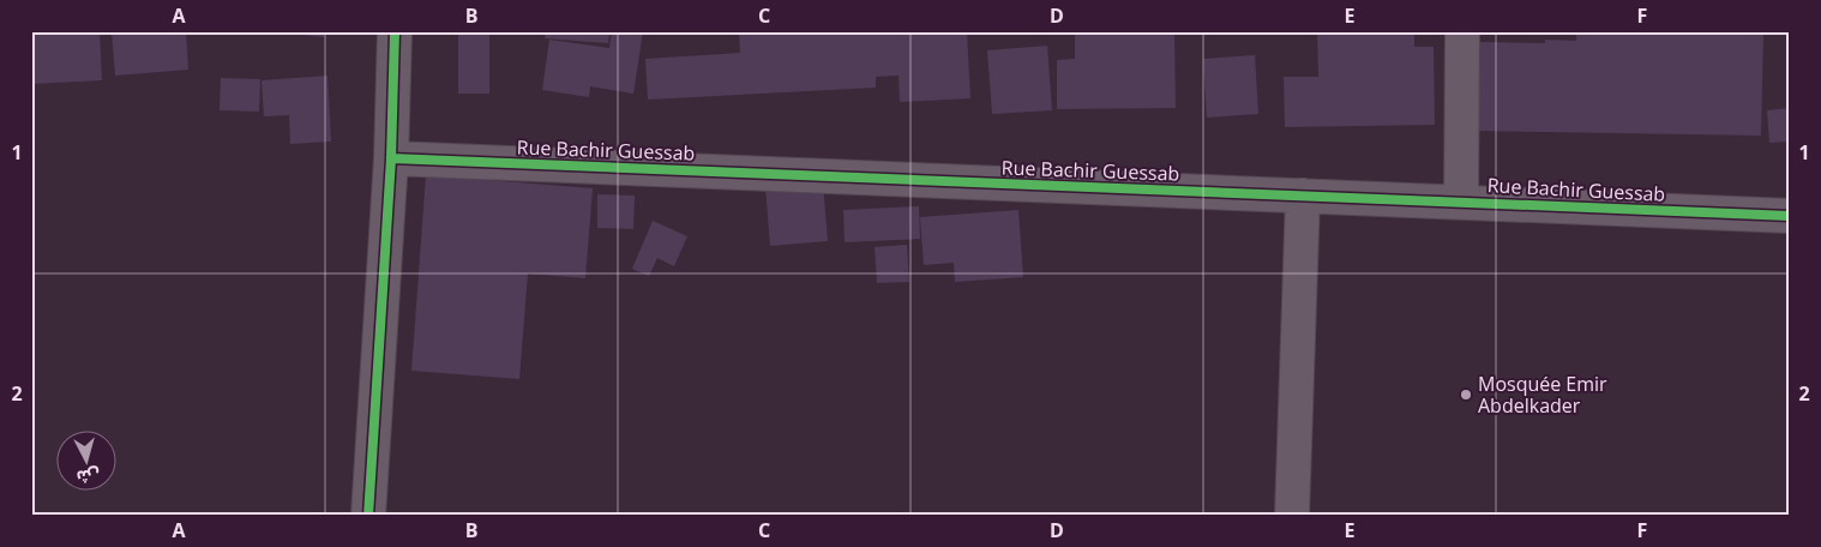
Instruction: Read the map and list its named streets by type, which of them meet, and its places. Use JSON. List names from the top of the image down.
{
  "streets": {
    "street": ["Rue Bachir Guessab"]
  },
  "places": ["Mosquée Emir Abdelkader"],
  "north": "bottom",
  "grid": {
    "columns": [
      "A",
      "B",
      "C",
      "D",
      "E",
      "F"
    ],
    "rows": ["1", "2"]
  }
}
